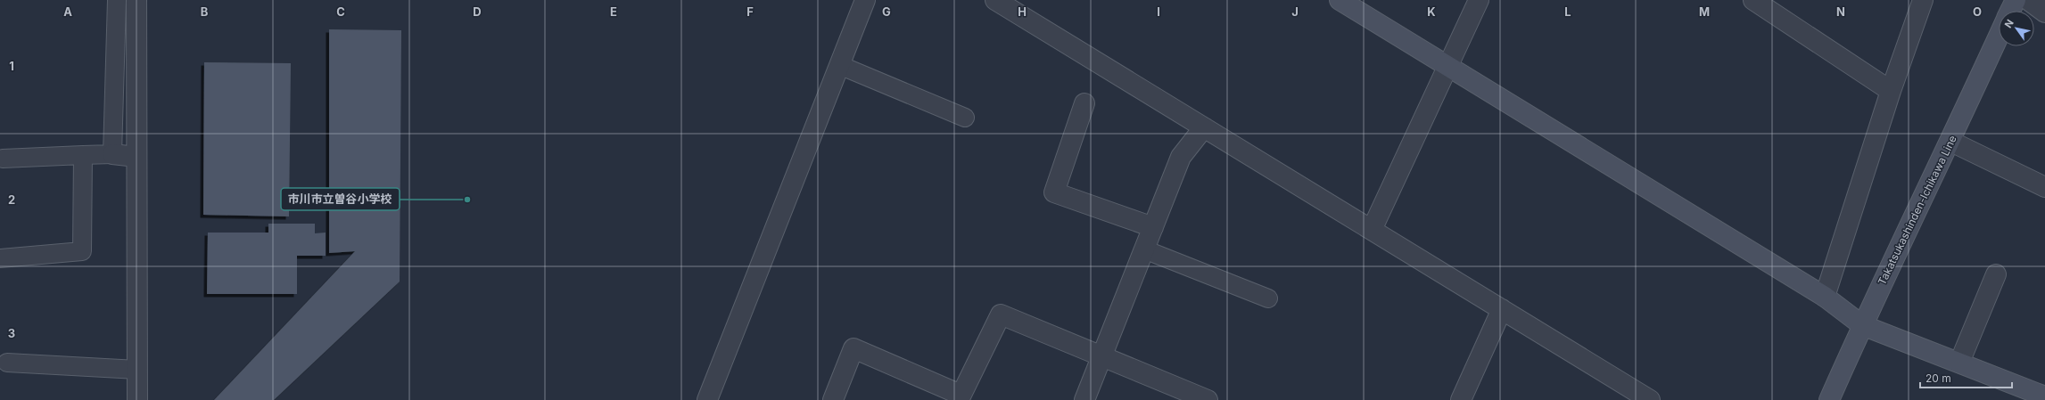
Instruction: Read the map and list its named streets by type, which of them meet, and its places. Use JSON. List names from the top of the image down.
{
  "streets": {
    "street": ["Takatsukashinden-Ichikawa Line"]
  },
  "places": ["市川市立曽谷小学校"],
  "scale_bar": "20 m",
  "north": "top left",
  "grid": {
    "columns": [
      "A",
      "B",
      "C",
      "D",
      "E",
      "F",
      "G",
      "H",
      "I",
      "J",
      "K",
      "L",
      "M",
      "N",
      "O"
    ],
    "rows": ["1", "2", "3"]
  }
}
